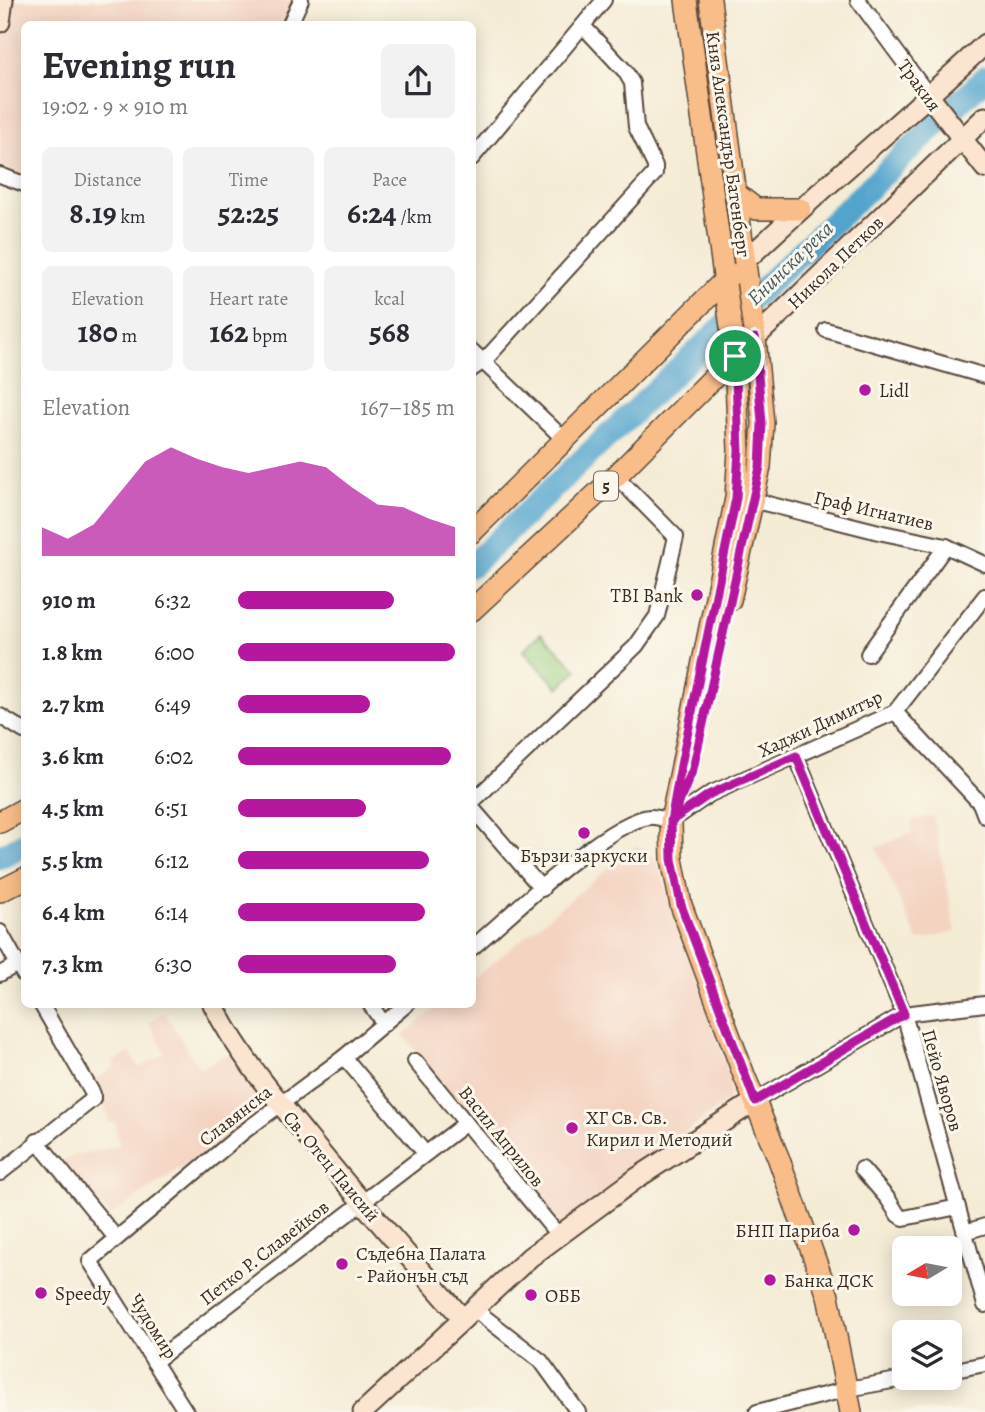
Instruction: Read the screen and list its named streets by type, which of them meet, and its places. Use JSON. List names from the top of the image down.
{
  "streets": {
    "main road": [
      "Тракия",
      "Княз Александър Батенберг",
      "Никола Петков",
      "5",
      "Св. Отец Паисий"
    ],
    "street": [
      "Граф Игнатиев",
      "Хаджи Димитър",
      "Пейо Яворов",
      "Славянска",
      "Васил Априлов",
      "Петко Р. Славейков",
      "Чудомир"
    ]
  },
  "crossings": [
    ["Тракия", "Никола Петков"],
    ["Княз Александър Батенберг", "Никола Петков"],
    ["Княз Александър Батенберг", "Граф Игнатиев"],
    ["Княз Александър Батенберг", "Хаджи Димитър"],
    ["Хаджи Димитър", "Пейо Яворов"],
    ["Славянска", "Св. Отец Паисий"],
    ["Славянска", "Чудомир"],
    ["Васил Априлов", "Петко Р. Славейков"],
    ["Св. Отец Паисий", "Петко Р. Славейков"],
    ["Петко Р. Славейков", "Чудомир"]
  ],
  "water": ["Енинска река"],
  "places": [
    "Lidl",
    "TBI Bank",
    "Бързи заркуски",
    "ХГ Св. Св. Кирил и Методий",
    "БНП Париба",
    "Съдебна Палата - Районън съд",
    "Банка ДСК",
    "Speedy",
    "ОББ"
  ],
  "north": "left",
  "page": {
    "heading": ["Evening run", "19:02 · 9 × 910 m"],
    "stats": [
      ["Distance", "8.19 km"],
      ["Time", "52:25"],
      ["Pace", "6:24 /km"],
      ["Elevation", "180 m"],
      ["Heart rate", "162 bpm"],
      ["kcal", "568"]
    ],
    "chart": ["Elevation", "167–185 m"],
    "list": [
      {
        "name": "910 m",
        "note": "6:32"
      },
      {
        "name": "1.8 km",
        "note": "6:00"
      },
      {
        "name": "2.7 km",
        "note": "6:49"
      },
      {
        "name": "3.6 km",
        "note": "6:02"
      },
      {
        "name": "4.5 km",
        "note": "6:51"
      },
      {
        "name": "5.5 km",
        "note": "6:12"
      },
      {
        "name": "6.4 km",
        "note": "6:14"
      },
      {
        "name": "7.3 km",
        "note": "6:30"
      }
    ]
  }
}
